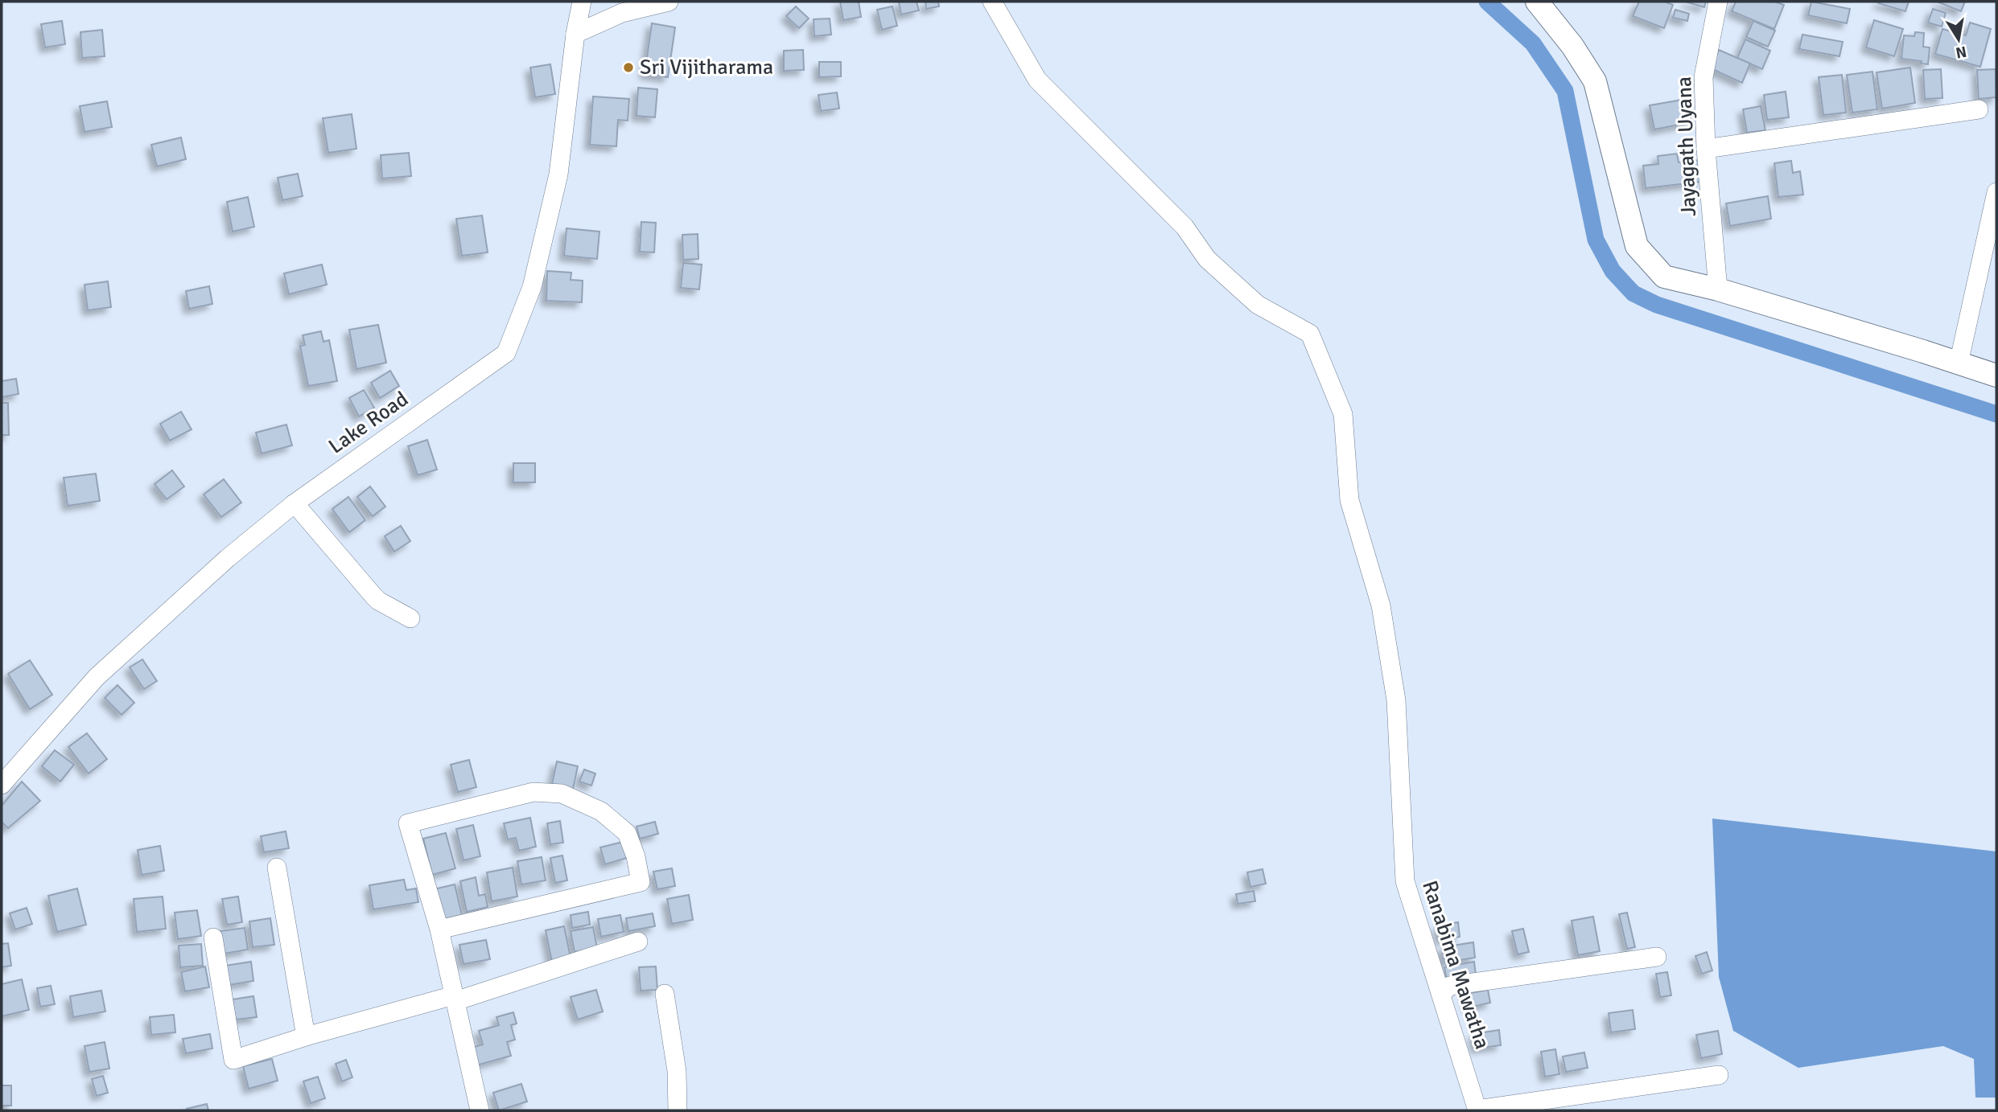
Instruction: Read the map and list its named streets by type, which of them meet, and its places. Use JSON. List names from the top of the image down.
{
  "streets": {
    "street": ["Jayagath Uyana", "Lake Road", "Ranabima Mawatha"]
  },
  "places": ["Sri Vijitharama"],
  "north": "bottom"
}
